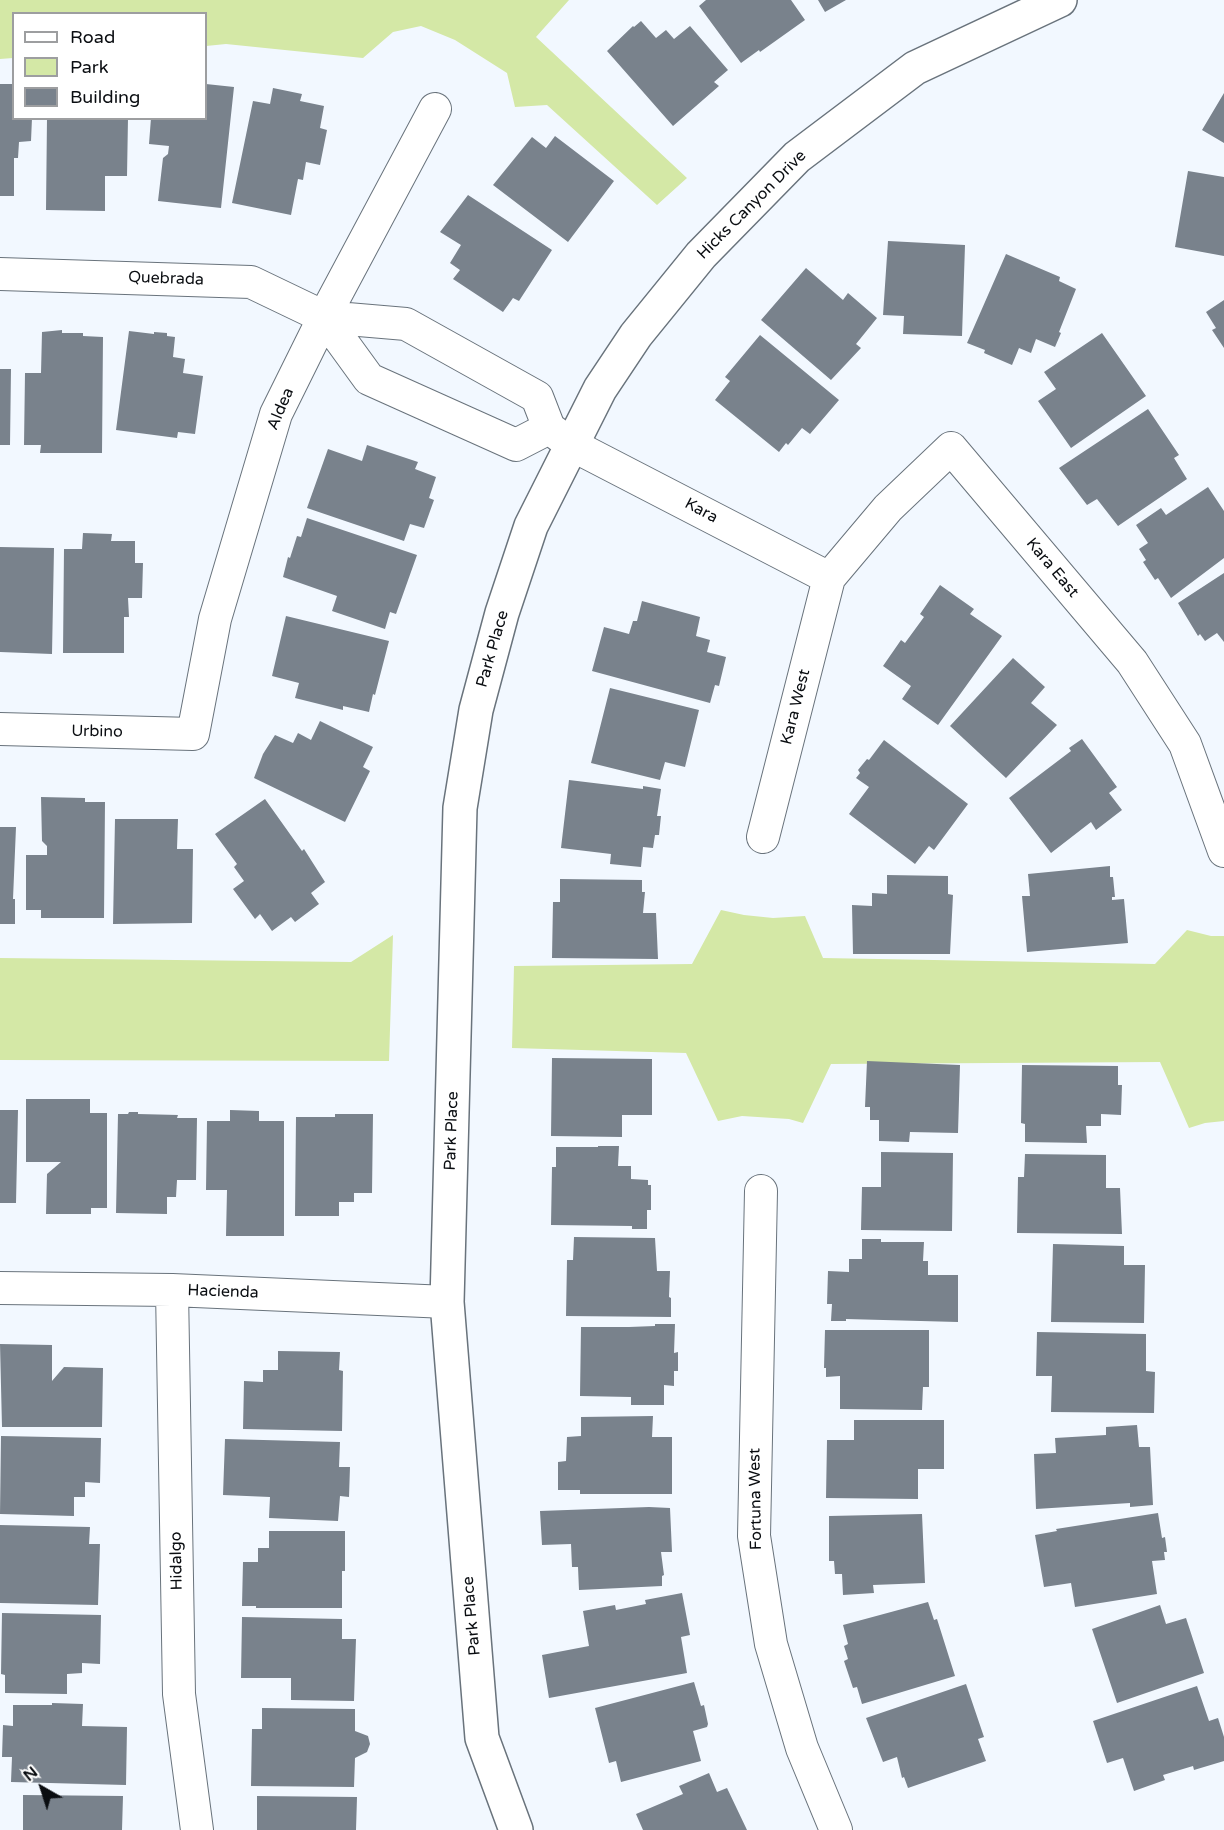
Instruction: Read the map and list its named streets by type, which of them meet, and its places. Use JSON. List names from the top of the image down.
{
  "streets": {
    "street": [
      "Hicks Canyon Drive",
      "Quebrada",
      "Aldea",
      "Kara",
      "Kara East",
      "Park Place",
      "Kara West",
      "Urbino",
      "Hacienda",
      "Fortuna West",
      "Hidalgo"
    ]
  },
  "crossings": [
    ["Hicks Canyon Drive", "Quebrada"],
    ["Hicks Canyon Drive", "Kara"],
    ["Hicks Canyon Drive", "Park Place"],
    ["Quebrada", "Aldea"],
    ["Quebrada", "Kara"],
    ["Quebrada", "Park Place"],
    ["Aldea", "Urbino"],
    ["Kara", "Kara East"],
    ["Kara", "Park Place"],
    ["Kara", "Kara West"],
    ["Kara East", "Kara West"],
    ["Park Place", "Hacienda"],
    ["Hacienda", "Hidalgo"]
  ],
  "legend": ["Road", "Park", "Building"],
  "north": "top left"
}
